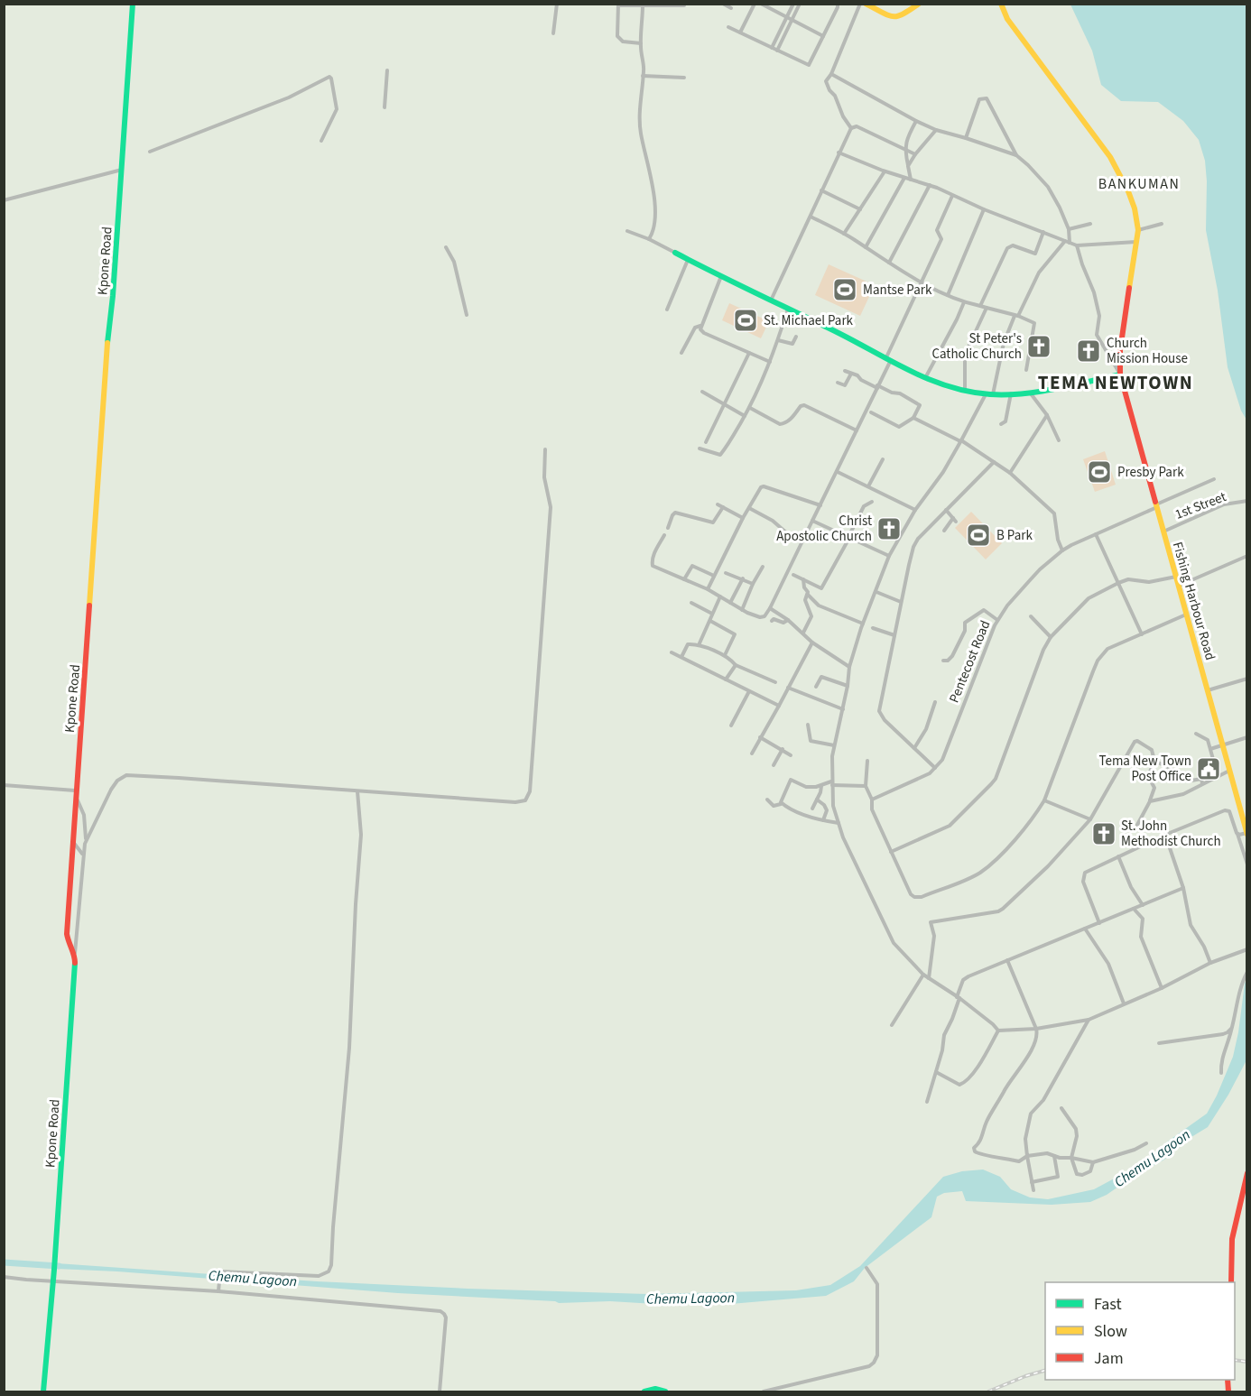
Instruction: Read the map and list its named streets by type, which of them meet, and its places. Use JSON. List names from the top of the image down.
{
  "streets": {
    "street": [
      "Kpone Road",
      "1st Street",
      "Fishing Harbour Road",
      "Pentecost Road"
    ]
  },
  "crossings": [
    ["1st Street", "Fishing Harbour Road"],
    ["Fishing Harbour Road", "Pentecost Road"]
  ],
  "districts": ["BANKUMAN", "TEMA NEWTOWN"],
  "water": ["Chemu Lagoon"],
  "places": {
    "sports": [
      "Mantse Park",
      "St. Michael Park",
      "Presby Park",
      "B Park"
    ],
    "church": [
      "St Peter's Catholic Church",
      "Church Mission House",
      "Christ Apostolic Church",
      "St. John Methodist Church"
    ],
    "public building": ["Tema New Town Post Office"]
  },
  "legend": ["Fast", "Slow", "Jam"]
}
